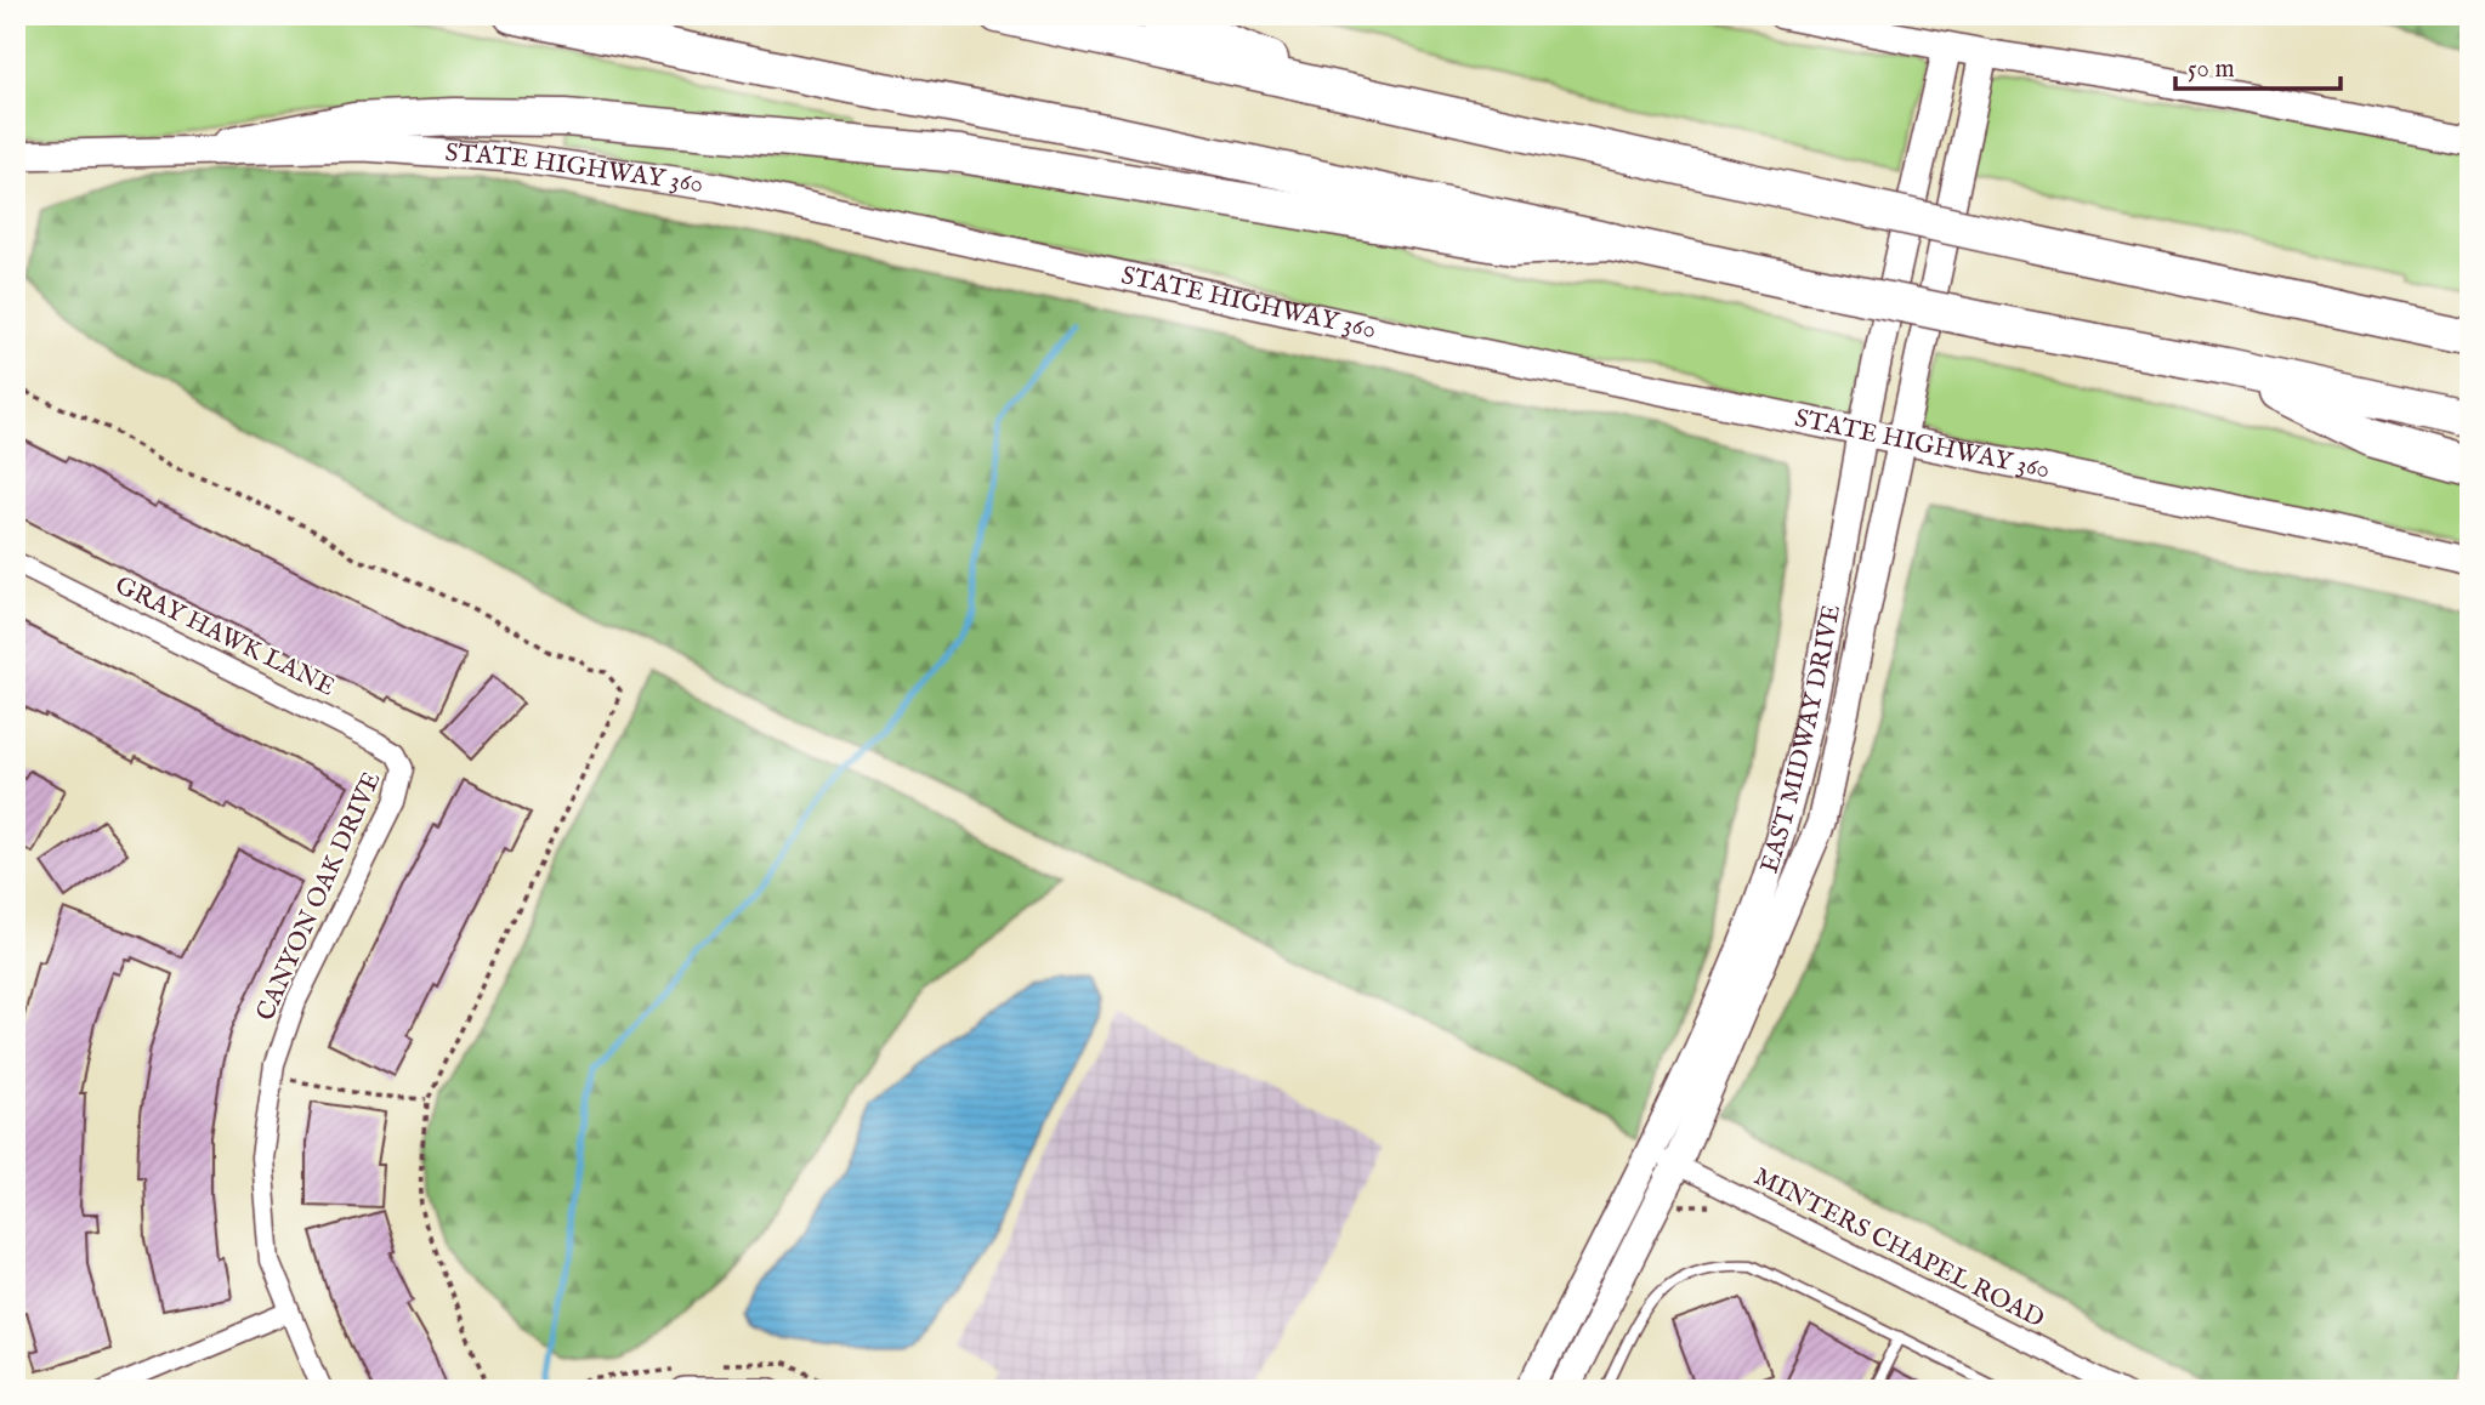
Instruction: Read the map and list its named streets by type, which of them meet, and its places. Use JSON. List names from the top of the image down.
{
  "streets": {
    "main road": ["STATE HIGHWAY 360", "EAST MIDWAY DRIVE"],
    "street": ["GRAY HAWK LANE", "CANYON OAK DRIVE", "MINTERS CHAPEL ROAD"]
  },
  "crossings": [
    ["STATE HIGHWAY 360", "EAST MIDWAY DRIVE"],
    ["GRAY HAWK LANE", "CANYON OAK DRIVE"],
    ["EAST MIDWAY DRIVE", "MINTERS CHAPEL ROAD"]
  ],
  "scale_bar": "50 m"
}
